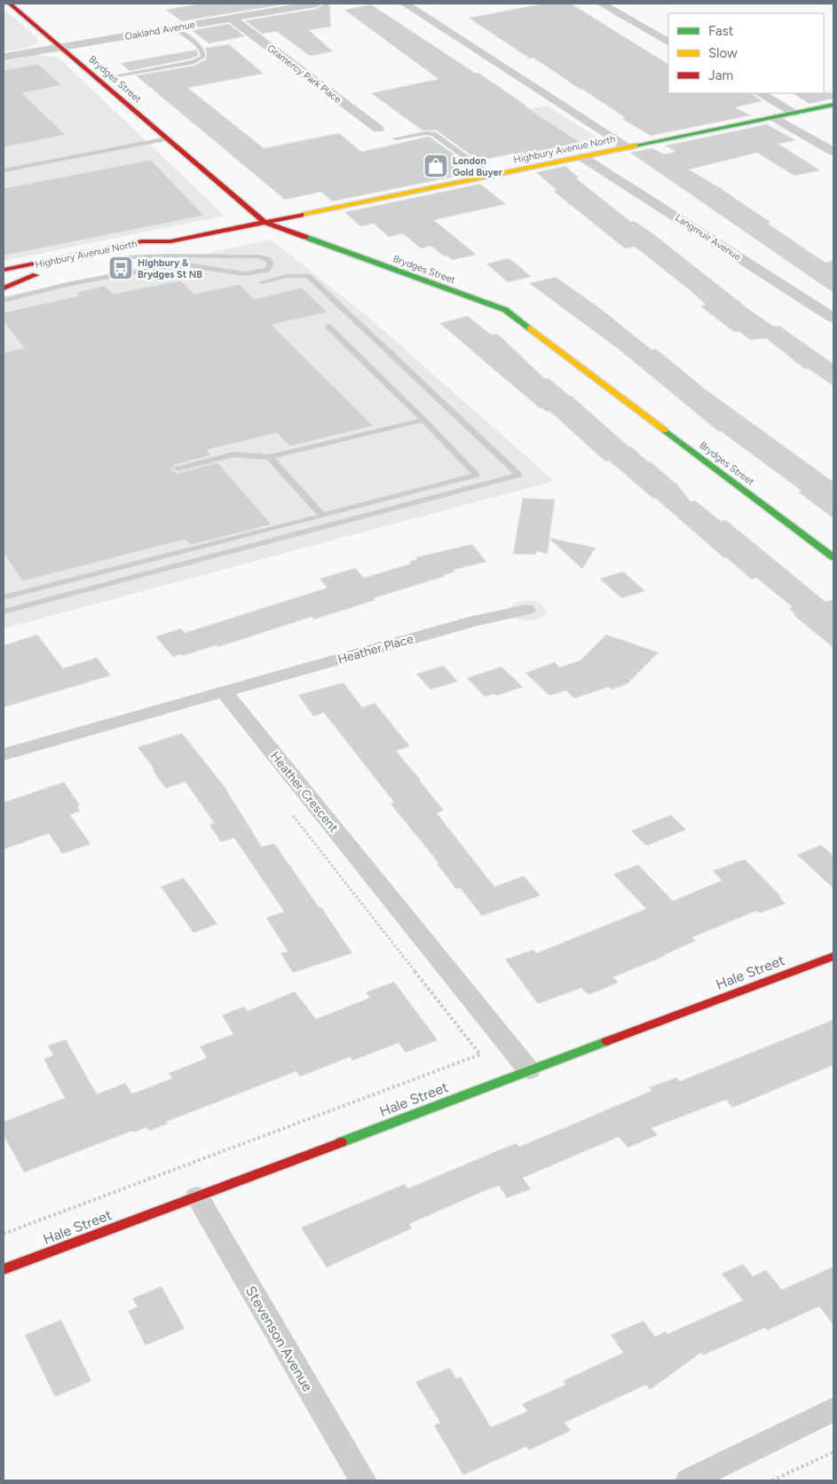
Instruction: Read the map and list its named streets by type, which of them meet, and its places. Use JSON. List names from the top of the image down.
{
  "streets": {
    "street": [
      "Oakland Avenue",
      "Gramercy Park Place",
      "Brydges Street",
      "Highbury Avenue North",
      "Langmuir Avenue",
      "Heather Place",
      "Heather Crescent",
      "Hale Street",
      "Stevenson Avenue"
    ]
  },
  "crossings": [
    ["Oakland Avenue", "Gramercy Park Place"],
    ["Oakland Avenue", "Brydges Street"],
    ["Brydges Street", "Highbury Avenue North"],
    ["Highbury Avenue North", "Langmuir Avenue"],
    ["Heather Place", "Heather Crescent"],
    ["Heather Crescent", "Hale Street"],
    ["Hale Street", "Stevenson Avenue"]
  ],
  "places": {
    "shop": ["London Gold Buyer"],
    "bus stop": ["Highbury & Brydges St NB"]
  },
  "legend": ["Fast", "Slow", "Jam"]
}
